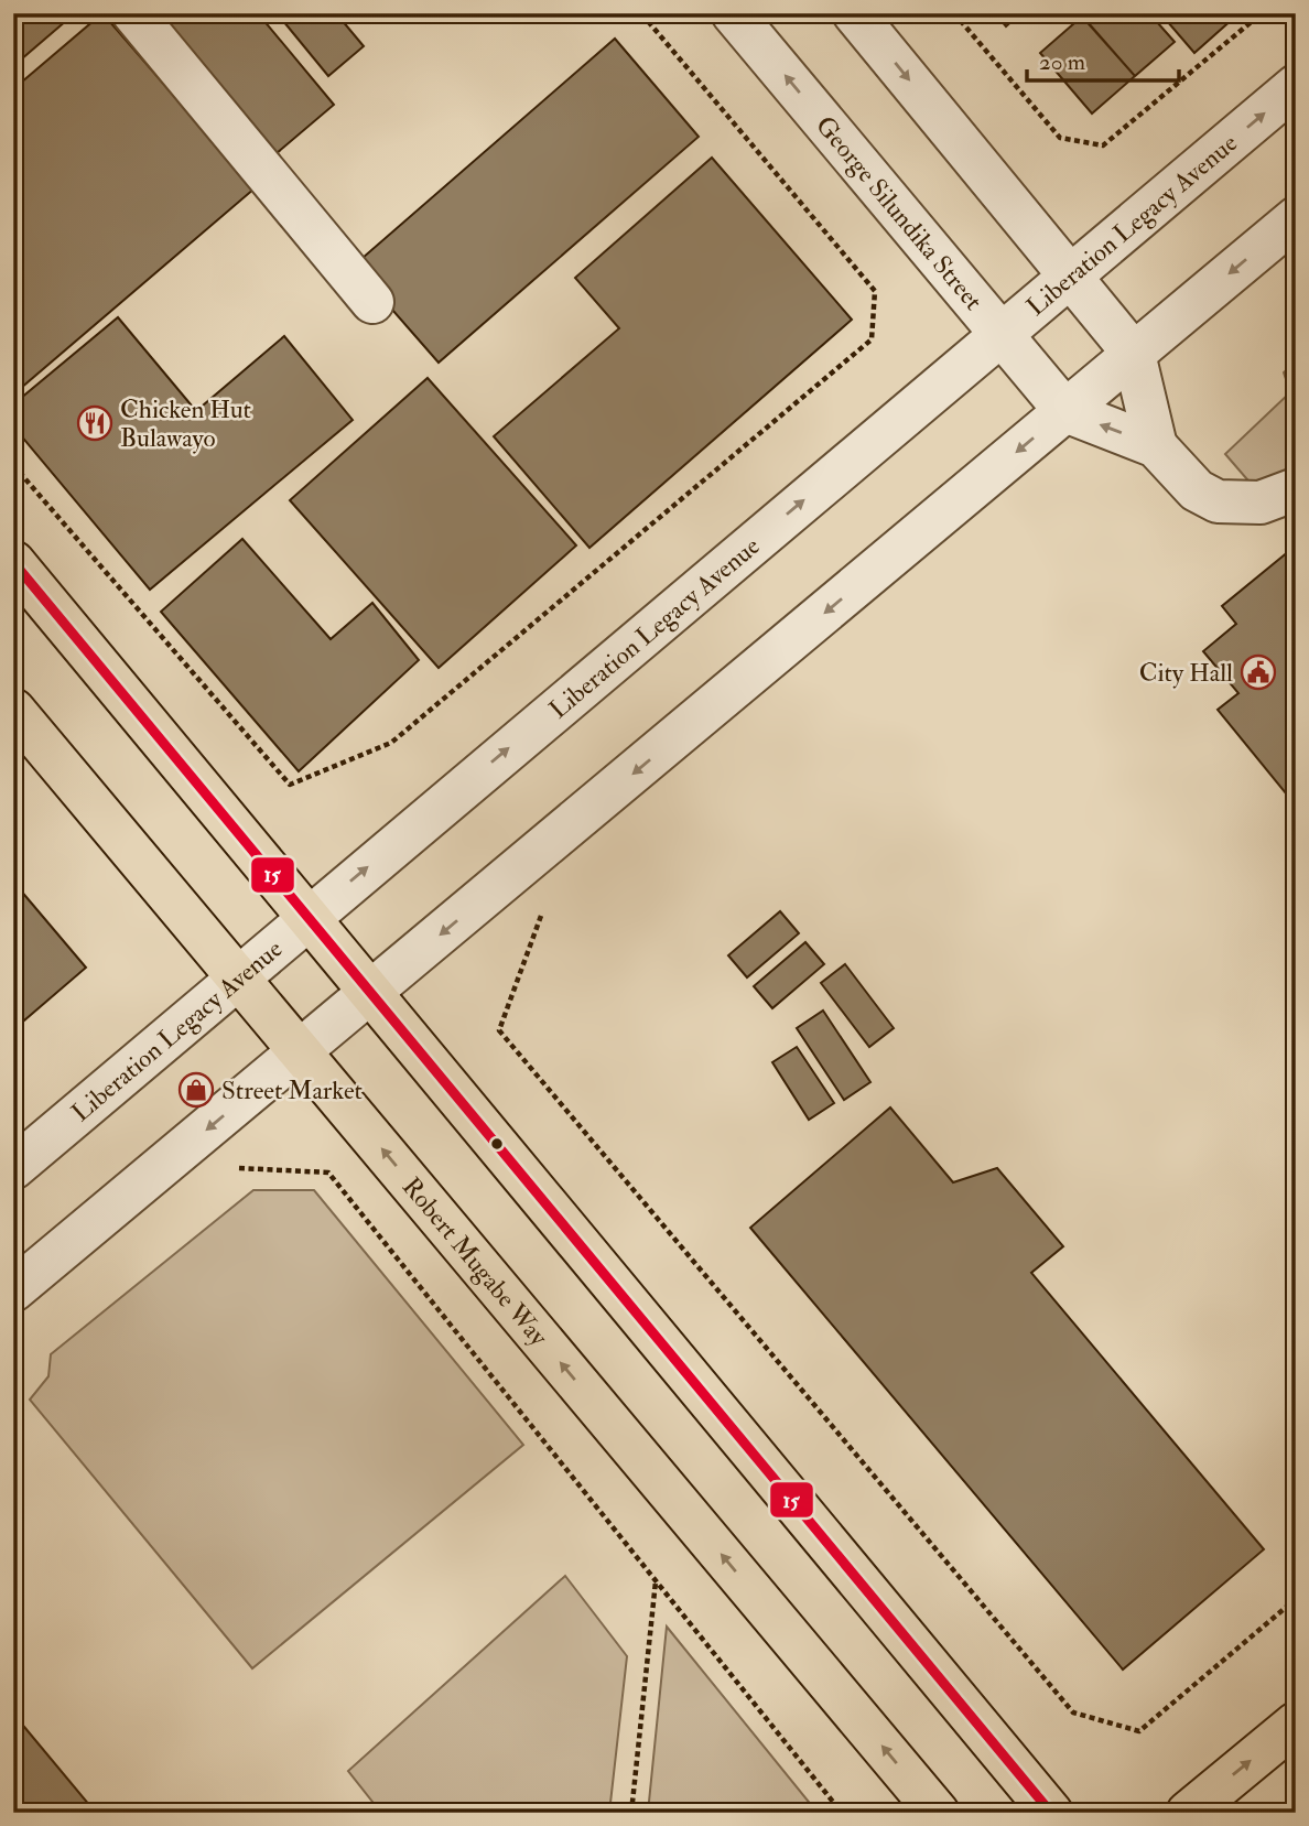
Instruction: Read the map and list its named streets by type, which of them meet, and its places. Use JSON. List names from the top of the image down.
{
  "streets": {
    "main road": ["Robert Mugabe Way"],
    "street": ["George Silundika Street", "Liberation Legacy Avenue"]
  },
  "crossings": [
    ["George Silundika Street", "Liberation Legacy Avenue"],
    ["Liberation Legacy Avenue", "Robert Mugabe Way"]
  ],
  "places": {
    "restaurant": ["Chicken Hut Bulawayo"],
    "public building": ["City Hall"],
    "shop": ["Street Market"]
  },
  "lines": ["transit line 15"],
  "scale_bar": "20 m"
}
